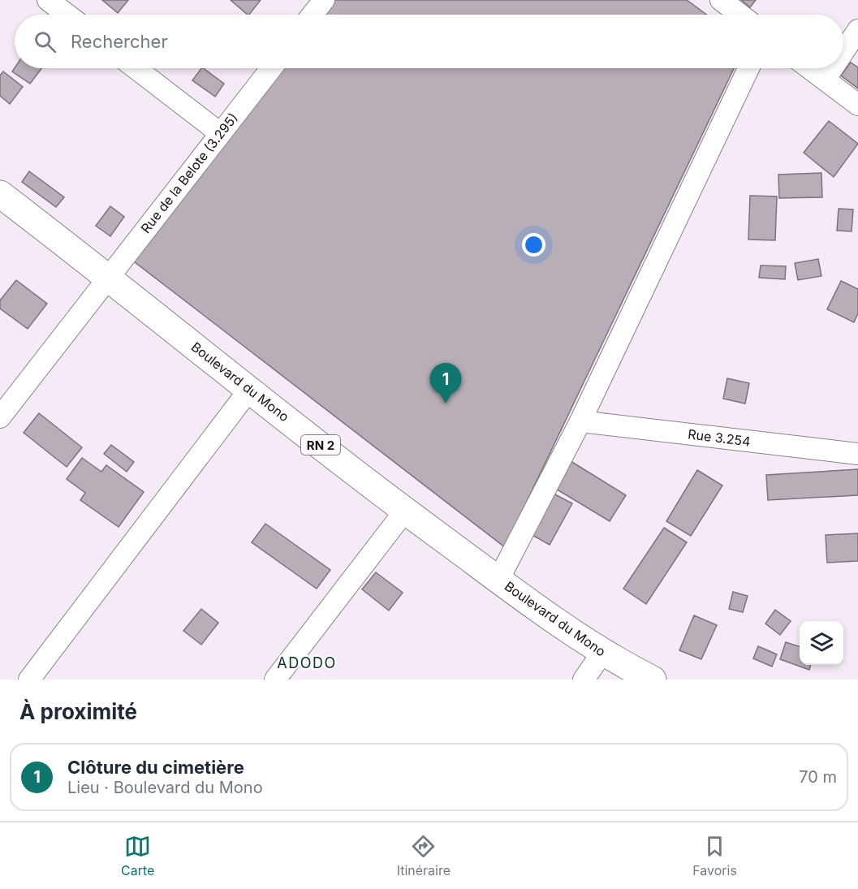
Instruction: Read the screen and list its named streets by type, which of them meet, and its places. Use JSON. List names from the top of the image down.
{
  "streets": {
    "main road": ["Boulevard du Mono", "RN 2"],
    "street": ["Rue de la Belote (3.295)", "Rue 3.254"]
  },
  "crossings": [
    ["Rue de la Belote (3.295)", "Boulevard du Mono"]
  ],
  "districts": ["ADODO"],
  "page": {
    "search": "Rechercher",
    "pins": "1",
    "heading": "À proximité",
    "list": [
      {
        "mark": "1",
        "name": "Clôture du cimetière",
        "note": "Lieu · Boulevard du Mono",
        "value": "70 m"
      }
    ],
    "nav": ["Carte", "Itinéraire", "Favoris"]
  }
}
